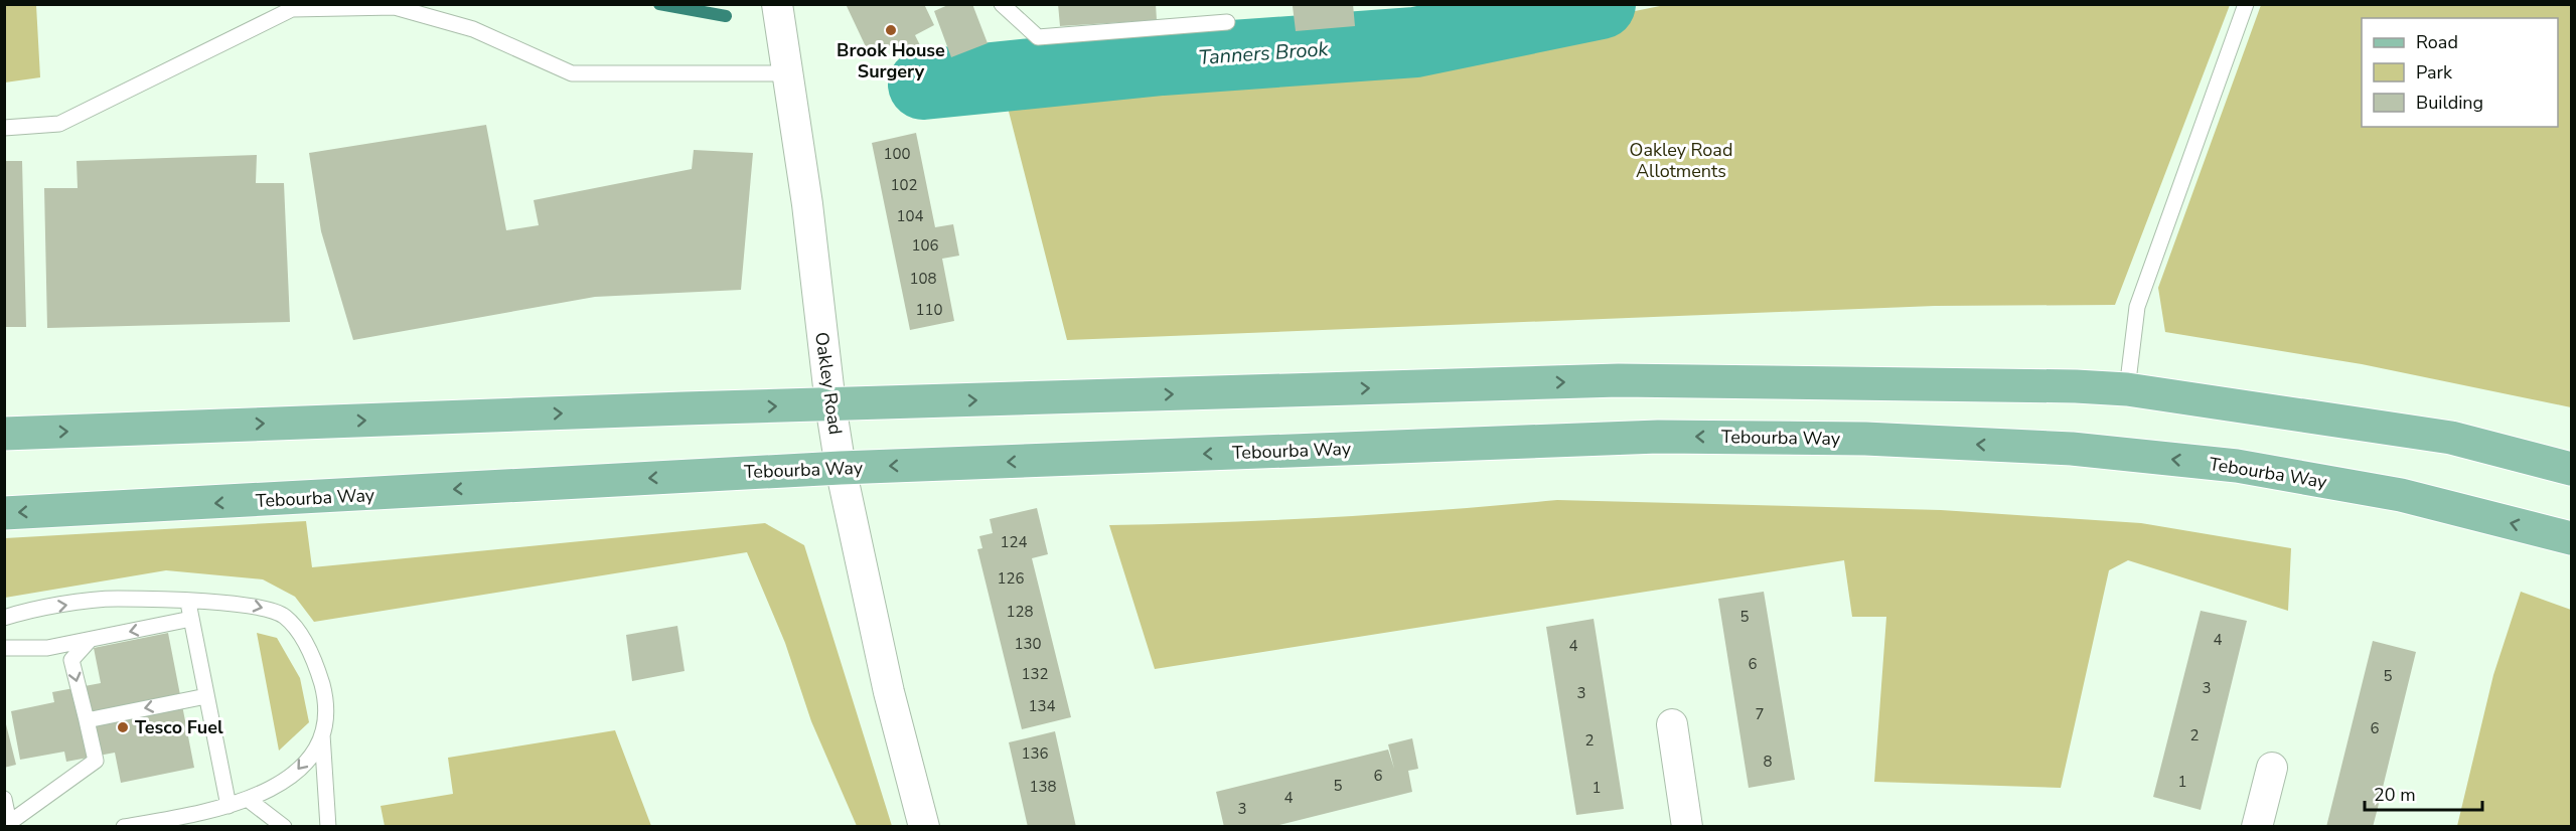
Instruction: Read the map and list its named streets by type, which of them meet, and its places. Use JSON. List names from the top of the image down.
{
  "streets": {
    "main road": ["Tebourba Way"],
    "street": ["Oakley Road"]
  },
  "crossings": [
    ["Oakley Road", "Tebourba Way"]
  ],
  "water": ["Tanners Brook"],
  "parks": ["Oakley Road Allotments"],
  "places": ["Brook House Surgery", "Tesco Fuel"],
  "house_numbers": [
    "100",
    "102",
    "104",
    "106",
    "108",
    "110",
    "124",
    "126",
    "128",
    "5",
    "4",
    "130",
    "4",
    "6",
    "132",
    "5",
    "3",
    "3",
    "134",
    "7",
    "6",
    "2",
    "2",
    "136",
    "8",
    "6",
    "1",
    "5",
    "138",
    "1",
    "4",
    "3"
  ],
  "legend": ["Road", "Park", "Building"],
  "scale_bar": "20 m"
}
